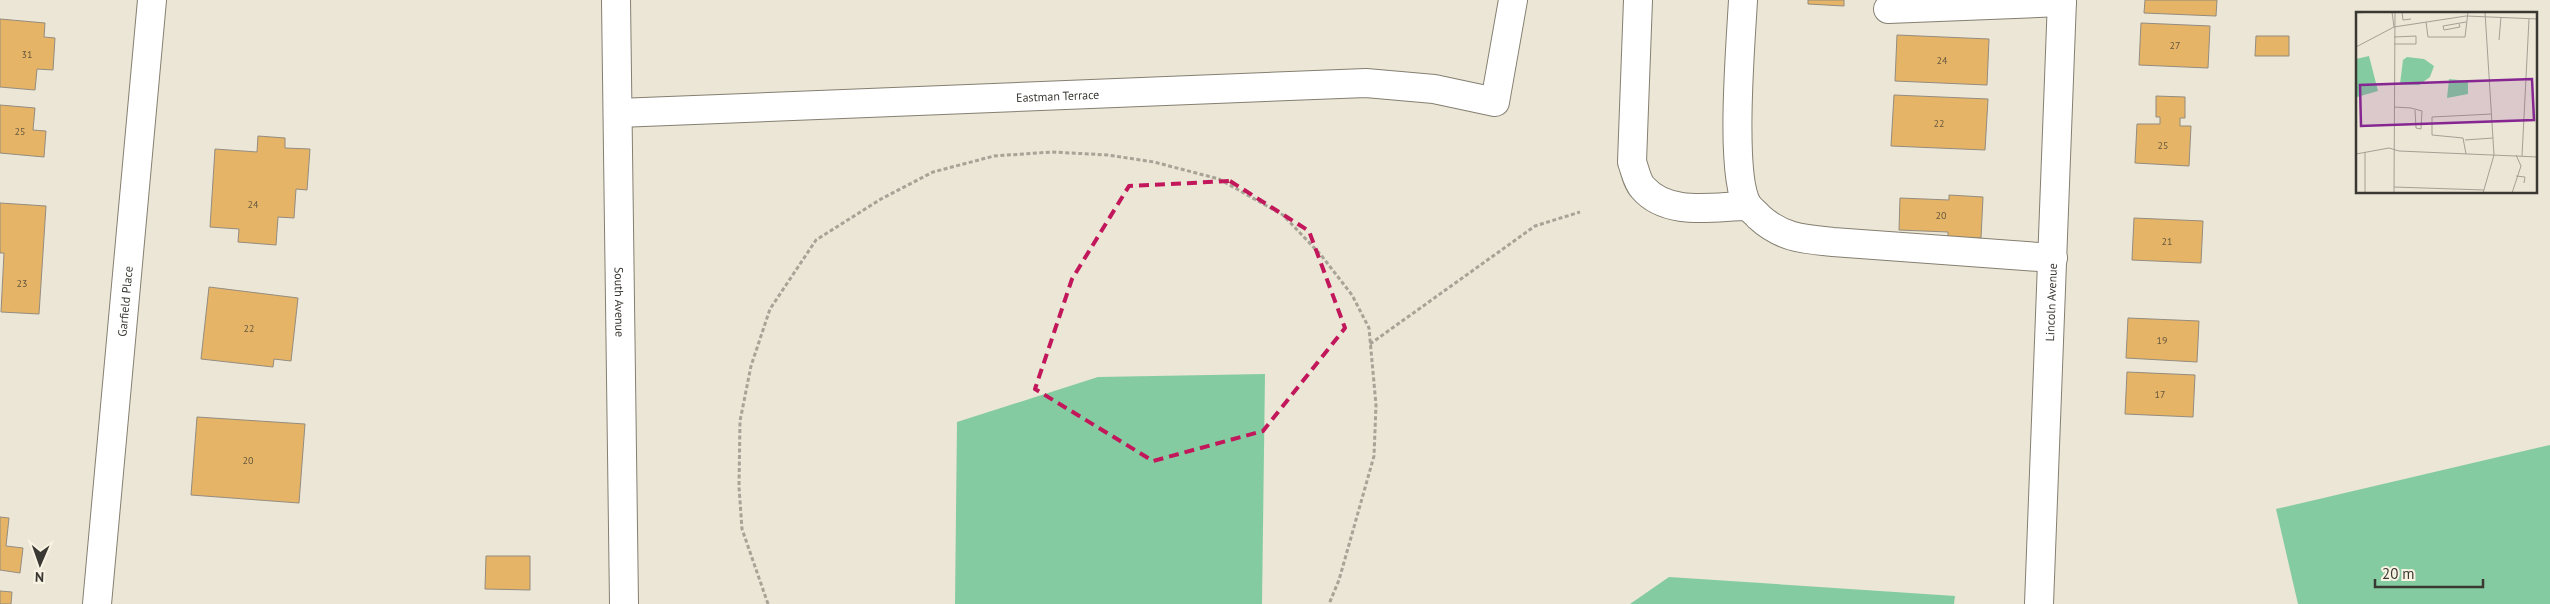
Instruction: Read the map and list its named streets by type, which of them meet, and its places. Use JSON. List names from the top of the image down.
{
  "streets": {
    "street": [
      "Eastman Terrace",
      "Garfield Place",
      "South Avenue",
      "Lincoln Avenue"
    ]
  },
  "crossings": [
    ["Eastman Terrace", "South Avenue"]
  ],
  "house_numbers": [
    "27",
    "31",
    "24",
    "22",
    "25",
    "25",
    "24",
    "20",
    "21",
    "23",
    "22",
    "19",
    "17",
    "20"
  ],
  "scale_bar": "20 m",
  "north": "bottom"
}
